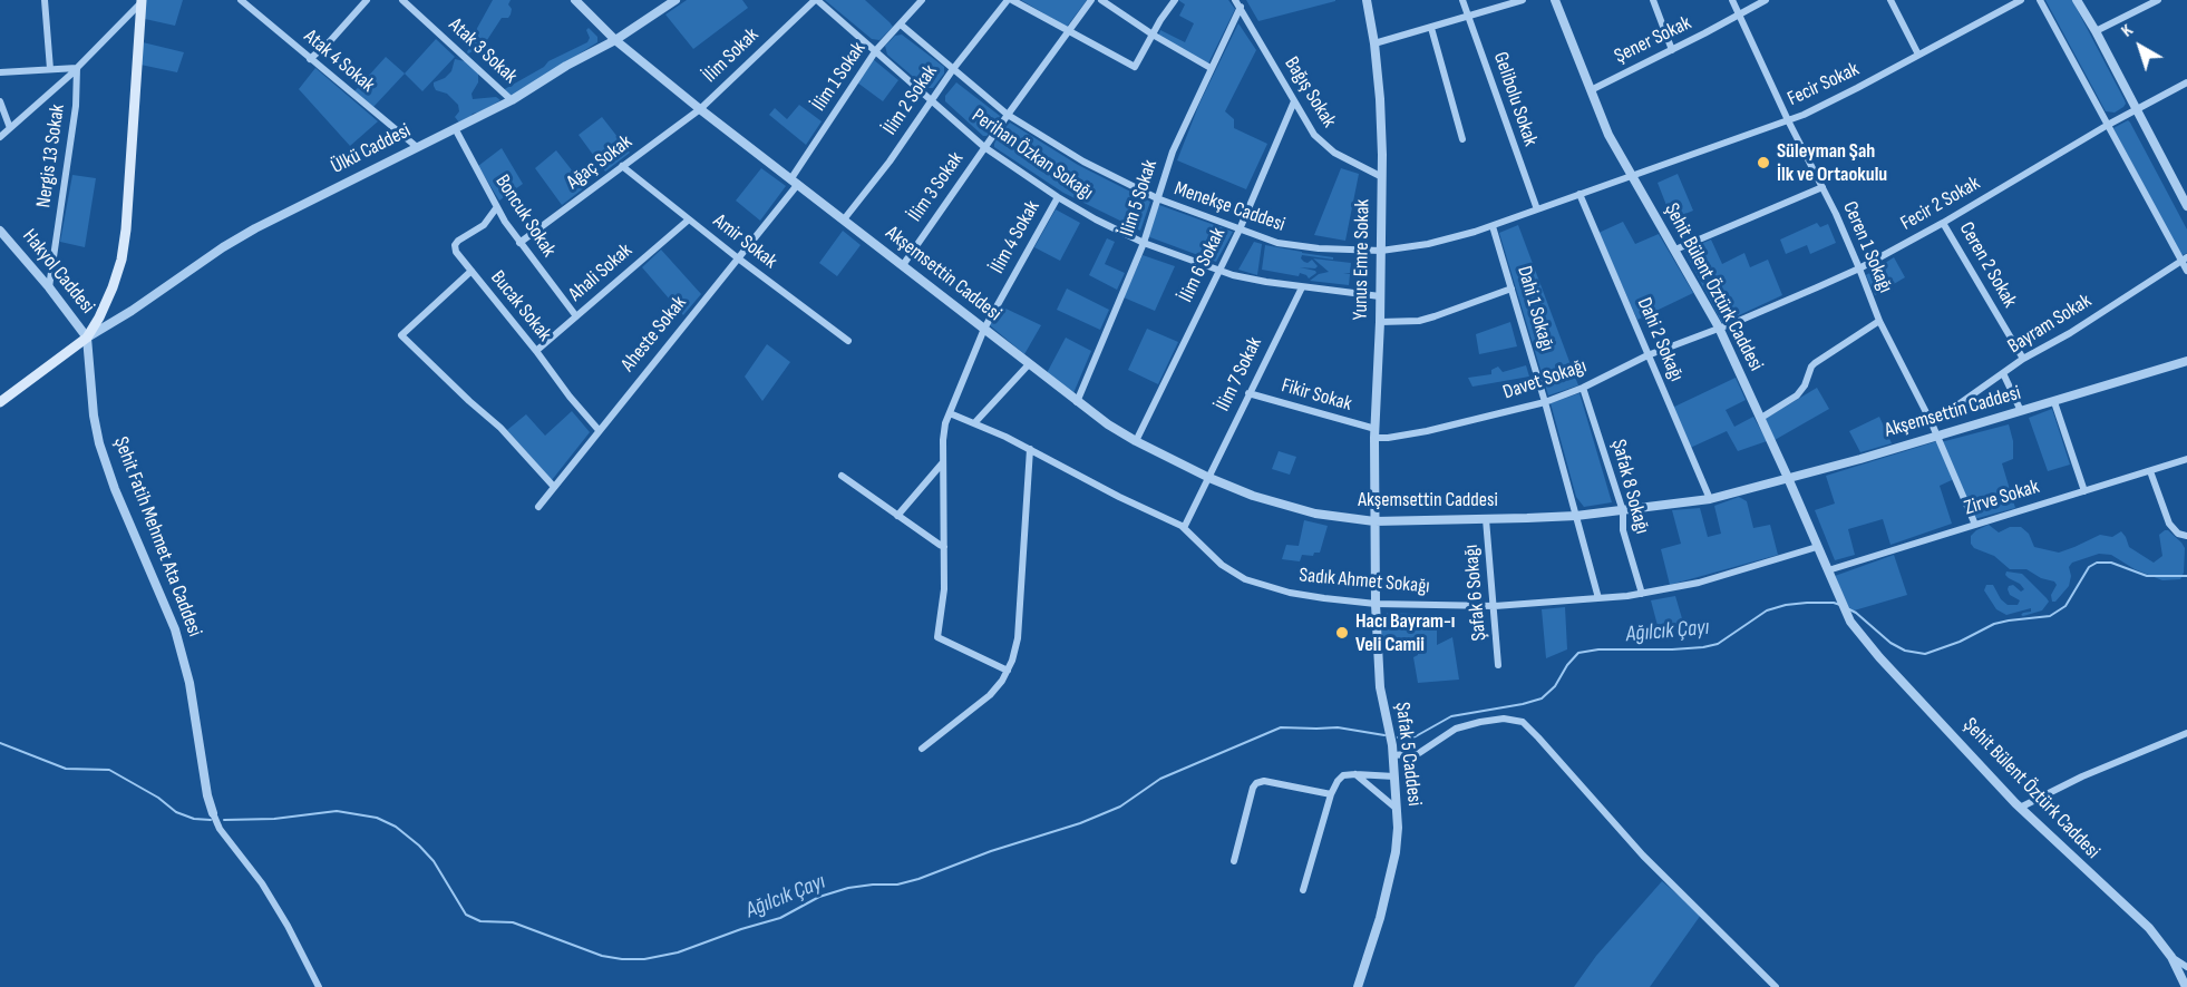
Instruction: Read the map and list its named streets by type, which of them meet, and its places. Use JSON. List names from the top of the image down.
{
  "streets": {
    "street": [
      "Şener Sokak",
      "Atak 3 Sokak",
      "İlim Sokak",
      "Atak 4 Sokak",
      "İlim 1 Sokak",
      "Fecir Sokak",
      "Bağış Sokak",
      "Gelibolu Sokak",
      "İlim 2 Sokak",
      "Ülkü Caddesi",
      "Perihan Özkan Sokağı",
      "Nergis 13 Sokak",
      "Ağaç Sokak",
      "İlim 3 Sokak",
      "İlim 5 Sokak",
      "Fecir 2 Sokak",
      "Menekşe Caddesi",
      "Boncuk Sokak",
      "İlim 4 Sokak",
      "Amir Sokak",
      "Ceren 1 Sokağı",
      "Yunus Emre Sokak",
      "İlim 6 Sokak",
      "Ceren 2 Sokak",
      "Hakyol Caddesi",
      "Ahali Sokak",
      "Akşemsettin Caddesi",
      "Şehit Bülent Öztürk Caddesi",
      "Bucak Sokak",
      "Dahi 1 Sokağı",
      "Bayram Sokak",
      "Aheste Sokak",
      "Dahi 2 Sokağı",
      "İlim 7 Sokak",
      "Davet Sokağı",
      "Fikir Sokak",
      "Şafak 8 Sokağı",
      "Zirve Sokak",
      "Şehit Fatih Mehmet Ata Caddesi",
      "Sadık Ahmet Sokağı",
      "Şafak 6 Sokağı",
      "Şafak 5 Caddesi"
    ]
  },
  "crossings": [
    ["Şener Sokak", "Ceren 1 Sokağı"],
    ["Şener Sokak", "Şehit Bülent Öztürk Caddesi"],
    ["Atak 3 Sokak", "Ülkü Caddesi"],
    ["İlim Sokak", "Perihan Özkan Sokağı"],
    ["İlim Sokak", "Ağaç Sokak"],
    ["İlim Sokak", "Akşemsettin Caddesi"],
    ["Atak 4 Sokak", "Ülkü Caddesi"],
    ["İlim 1 Sokak", "Perihan Özkan Sokağı"],
    ["İlim 1 Sokak", "Menekşe Caddesi"],
    ["İlim 1 Sokak", "Akşemsettin Caddesi"],
    ["İlim 1 Sokak", "Aheste Sokak"],
    ["Fecir Sokak", "Menekşe Caddesi"],
    ["Fecir Sokak", "Ceren 1 Sokağı"],
    ["Fecir Sokak", "Şehit Bülent Öztürk Caddesi"],
    ["Bağış Sokak", "İlim 5 Sokak"],
    ["Bağış Sokak", "Yunus Emre Sokak"],
    ["Bağış Sokak", "İlim 6 Sokak"],
    ["Gelibolu Sokak", "Menekşe Caddesi"],
    ["İlim 2 Sokak", "Perihan Özkan Sokağı"],
    ["İlim 2 Sokak", "Menekşe Caddesi"],
    ["İlim 2 Sokak", "Akşemsettin Caddesi"],
    ["Ülkü Caddesi", "Boncuk Sokak"],
    ["Ülkü Caddesi", "Hakyol Caddesi"],
    ["Ülkü Caddesi", "Akşemsettin Caddesi"],
    ["Ülkü Caddesi", "Şehit Fatih Mehmet Ata Caddesi"],
    ["Perihan Özkan Sokağı", "İlim 3 Sokak"],
    ["Perihan Özkan Sokağı", "İlim 5 Sokak"],
    ["Perihan Özkan Sokağı", "İlim 4 Sokak"],
    ["Perihan Özkan Sokağı", "Yunus Emre Sokak"],
    ["Perihan Özkan Sokağı", "İlim 6 Sokak"],
    ["Perihan Özkan Sokağı", "İlim 7 Sokak"],
    ["Nergis 13 Sokak", "Hakyol Caddesi"],
    ["Ağaç Sokak", "Boncuk Sokak"],
    ["Ağaç Sokak", "Amir Sokak"],
    ["Ağaç Sokak", "Akşemsettin Caddesi"],
    ["İlim 3 Sokak", "Menekşe Caddesi"],
    ["İlim 3 Sokak", "Akşemsettin Caddesi"],
    ["İlim 5 Sokak", "Menekşe Caddesi"],
    ["İlim 5 Sokak", "Akşemsettin Caddesi"],
    ["Fecir 2 Sokak", "Ceren 1 Sokağı"],
    ["Fecir 2 Sokak", "Ceren 2 Sokak"],
    ["Fecir 2 Sokak", "Şehit Bülent Öztürk Caddesi"],
    ["Fecir 2 Sokak", "Davet Sokağı"],
    ["Menekşe Caddesi", "Yunus Emre Sokak"],
    ["Menekşe Caddesi", "İlim 6 Sokak"],
    ["Menekşe Caddesi", "Şehit Bülent Öztürk Caddesi"],
    ["Menekşe Caddesi", "Dahi 1 Sokağı"],
    ["Menekşe Caddesi", "Dahi 2 Sokağı"],
    ["Boncuk Sokak", "Ahali Sokak"],
    ["Boncuk Sokak", "Bucak Sokak"],
    ["İlim 4 Sokak", "Akşemsettin Caddesi"],
    ["İlim 4 Sokak", "Sadık Ahmet Sokağı"],
    ["Amir Sokak", "Ahali Sokak"],
    ["Amir Sokak", "Aheste Sokak"],
    ["Ceren 1 Sokağı", "Akşemsettin Caddesi"],
    ["Ceren 1 Sokağı", "Bayram Sokak"],
    ["Ceren 1 Sokağı", "Zirve Sokak"],
    ["Yunus Emre Sokak", "Akşemsettin Caddesi"],
    ["Yunus Emre Sokak", "Davet Sokağı"],
    ["Yunus Emre Sokak", "Fikir Sokak"],
    ["Yunus Emre Sokak", "Şafak 5 Caddesi"],
    ["İlim 6 Sokak", "Akşemsettin Caddesi"],
    ["Ceren 2 Sokak", "Bayram Sokak"],
    ["Hakyol Caddesi", "Şehit Fatih Mehmet Ata Caddesi"],
    ["Ahali Sokak", "Bucak Sokak"],
    ["Akşemsettin Caddesi", "Şehit Bülent Öztürk Caddesi"],
    ["Akşemsettin Caddesi", "Dahi 1 Sokağı"],
    ["Akşemsettin Caddesi", "Aheste Sokak"],
    ["Akşemsettin Caddesi", "Dahi 2 Sokağı"],
    ["Akşemsettin Caddesi", "İlim 7 Sokak"],
    ["Akşemsettin Caddesi", "Şafak 8 Sokağı"],
    ["Akşemsettin Caddesi", "Şafak 6 Sokağı"],
    ["Akşemsettin Caddesi", "Şafak 5 Caddesi"],
    ["Şehit Bülent Öztürk Caddesi", "Davet Sokağı"],
    ["Şehit Bülent Öztürk Caddesi", "Zirve Sokak"],
    ["Şehit Bülent Öztürk Caddesi", "Sadık Ahmet Sokağı"],
    ["Bucak Sokak", "Aheste Sokak"],
    ["Dahi 1 Sokağı", "Davet Sokağı"],
    ["Dahi 1 Sokağı", "Sadık Ahmet Sokağı"],
    ["Dahi 2 Sokağı", "Davet Sokağı"],
    ["İlim 7 Sokak", "Fikir Sokak"],
    ["İlim 7 Sokak", "Sadık Ahmet Sokağı"],
    ["Davet Sokağı", "Fikir Sokak"],
    ["Davet Sokağı", "Şafak 8 Sokağı"],
    ["Şafak 8 Sokağı", "Sadık Ahmet Sokağı"],
    ["Sadık Ahmet Sokağı", "Şafak 6 Sokağı"],
    ["Sadık Ahmet Sokağı", "Şafak 5 Caddesi"]
  ],
  "water": ["Ağılcık Çayı"],
  "places": ["Süleyman Şah İlk ve Ortaokulu", "Hacı Bayram-ı Veli Camii"],
  "north": "top left"
}
